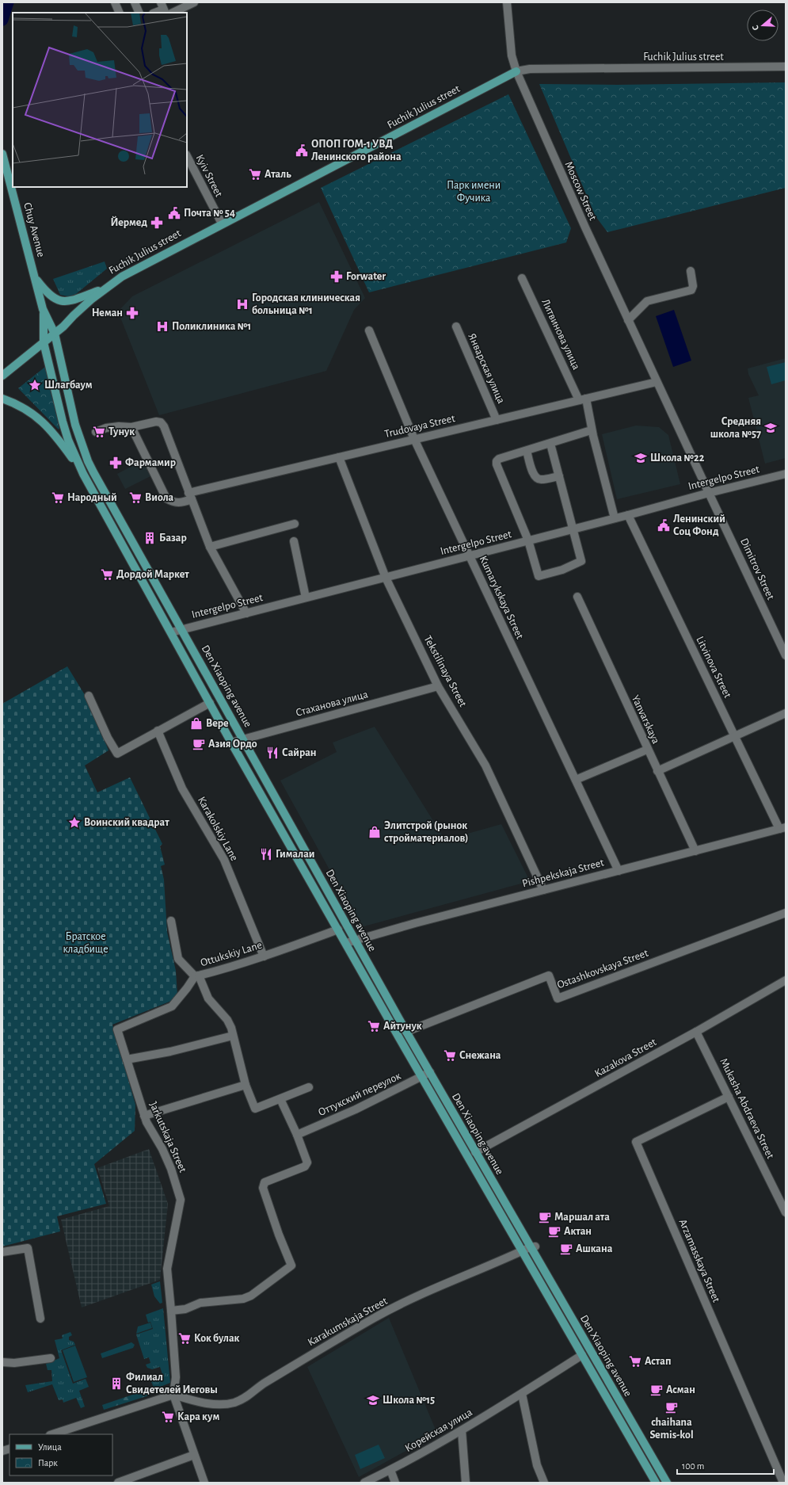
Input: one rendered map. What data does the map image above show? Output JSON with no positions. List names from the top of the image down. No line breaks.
{"streets":{"main road":["Fuchik Julius street","Chuy Avenue","Den Xiaoping avenue"],"street":["Kyiv Street","Moscow Street","Литвинова улица","Январская улица","Trudovaya Street","Intergelpo Street","Dimitrov Street","Kumarykskaya Street","Litvinova Street","Tekstilinaya Street","Стаханова улица","Yanvarskaya","Karakolskiy Lane","Pishpekskaja Street","Ottukskiy Lane","Ostashkovskaya Street","Kazakova Street","Оттукский переулок","Mukasha Abdraeva Street","Jarkutskaja Street","Arzamasskaya Street","Karakumskaja Street","Корейская улица"]},"crossings":[["Fuchik Julius street","Kyiv Street"],["Fuchik Julius street","Moscow Street"],["Fuchik Julius street","Chuy Avenue"],["Fuchik Julius street","Den Xiaoping avenue"],["Moscow Street","Trudovaya Street"],["Moscow Street","Dimitrov Street"],["Chuy Avenue","Den Xiaoping avenue"],["Литвинова улица","Trudovaya Street"],["Литвинова улица","Intergelpo Street"],["Январская улица","Trudovaya Street"],["Trudovaya Street","Dimitrov Street"],["Trudovaya Street","Kumarykskaya Street"],["Trudovaya Street","Tekstilinaya Street"],["Intergelpo Street","Dimitrov Street"],["Intergelpo Street","Kumarykskaya Street"],["Intergelpo Street","Litvinova Street"],["Intergelpo Street","Tekstilinaya Street"],["Intergelpo Street","Den Xiaoping avenue"],["Kumarykskaya Street","Pishpekskaja Street"],["Litvinova Street","Pishpekskaja Street"],["Tekstilinaya Street","Стаханова улица"],["Tekstilinaya Street","Pishpekskaja Street"],["Den Xiaoping avenue","Стаханова улица"],["Den Xiaoping avenue","Pishpekskaja Street"],["Den Xiaoping avenue","Ottukskiy Lane"],["Den Xiaoping avenue","Ostashkovskaya Street"],["Den Xiaoping avenue","Kazakova Street"],["Den Xiaoping avenue","Оттукский переулок"],["Den Xiaoping avenue","Karakumskaja Street"],["Den Xiaoping avenue","Корейская улица"],["Yanvarskaya","Pishpekskaja Street"],["Karakolskiy Lane","Ottukskiy Lane"],["Ottukskiy Lane","Jarkutskaja Street"],["Kazakova Street","Mukasha Abdraeva Street"],["Mukasha Abdraeva Street","Arzamasskaya Street"],["Jarkutskaja Street","Karakumskaja Street"]],"parks":["Парк имени Фучика","Братское кладбище"],"places":{"public building":["ОПОП ГОМ-1 УВД Ленинского района","Почта № 54","Ленинский Соц Фонд"],"supermarket":["Аталь","Тунук","Народный","Виола","Дордой Маркет","Айтунук","Снежана","Кок булак","Астап","Кара кум"],"pharmacy":["Йермед","Forwater","Неман","Фармамир"],"hospital":["Городская клиническая больница №1","Поликлиника №1"],"place":["Шлагбаум","Воинский квадрат"],"school or university":["Средняя школа №57","Школа №22","Школа №15"],"building":["Базар","Филиал Свидетелей Иеговы"],"shop":["Вере","Элитстрой (рынок стройматериалов)"],"cafe":["Азия Ордо","Маршал ата","Актан","Ашкана","Асман","chaihana Semis-kol"],"restaurant":["Сайран","Гималаи"]},"legend":["Улица","Парк"],"scale_bar":"100 m","north":"left"}
